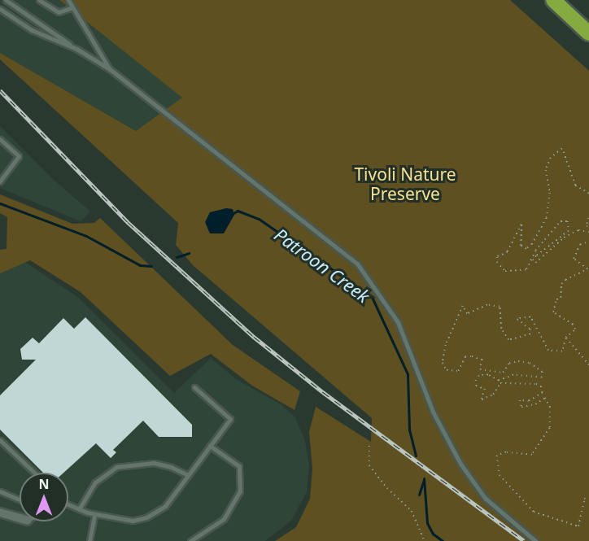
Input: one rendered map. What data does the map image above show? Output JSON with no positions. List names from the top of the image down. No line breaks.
{"water":["Patroon Creek"],"parks":["Tivoli Nature Preserve"],"north":"top"}
